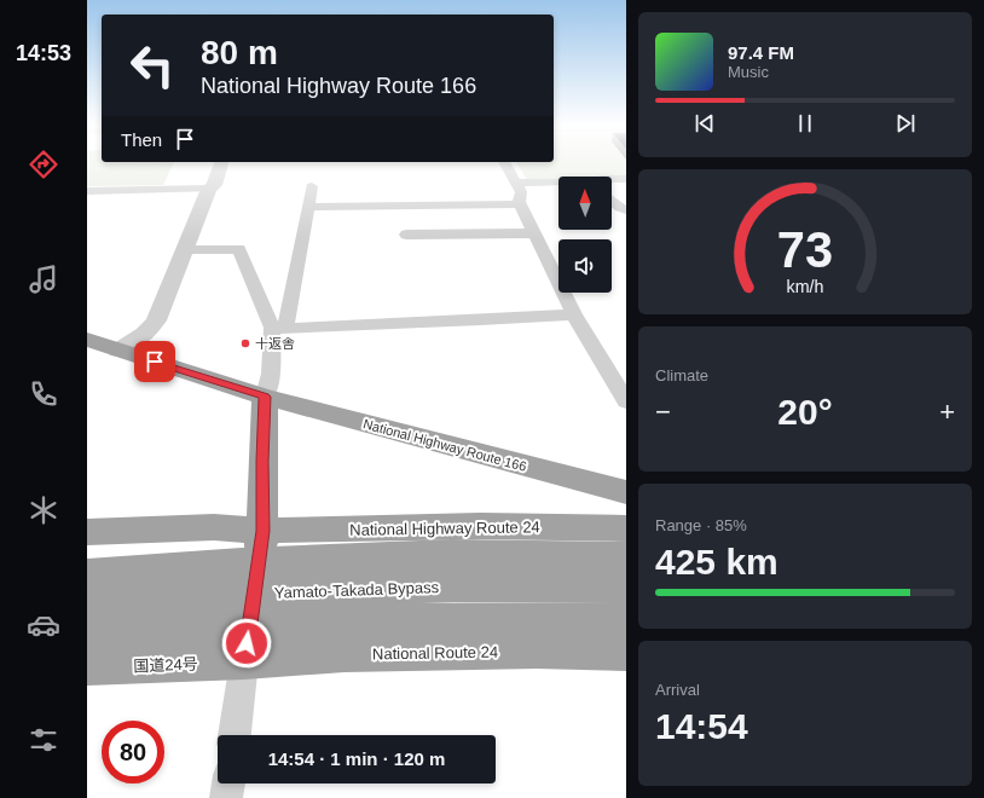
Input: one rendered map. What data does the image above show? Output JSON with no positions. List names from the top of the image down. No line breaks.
{"streets":{"highway":["National Highway Route 166","National Highway Route 24","Yamato-Takada Bypass","National Route 24","国道24号"]},"crossings":[["National Route 24","国道24号"]],"places":["十返舎"],"north":"top","page":{"tabs":"14:53","turn":["80 m","National Highway Route 166"],"song":["97.4 FM","Music"],"then":"Then","tile":["Climate",["Range · 85%","425 km"],["Arrival","14:54"]],"heat":["−","20°","+"],"limit":"80","trip":"14:54 · 1 min · 120 m","gauge":["73","km/h"]}}
